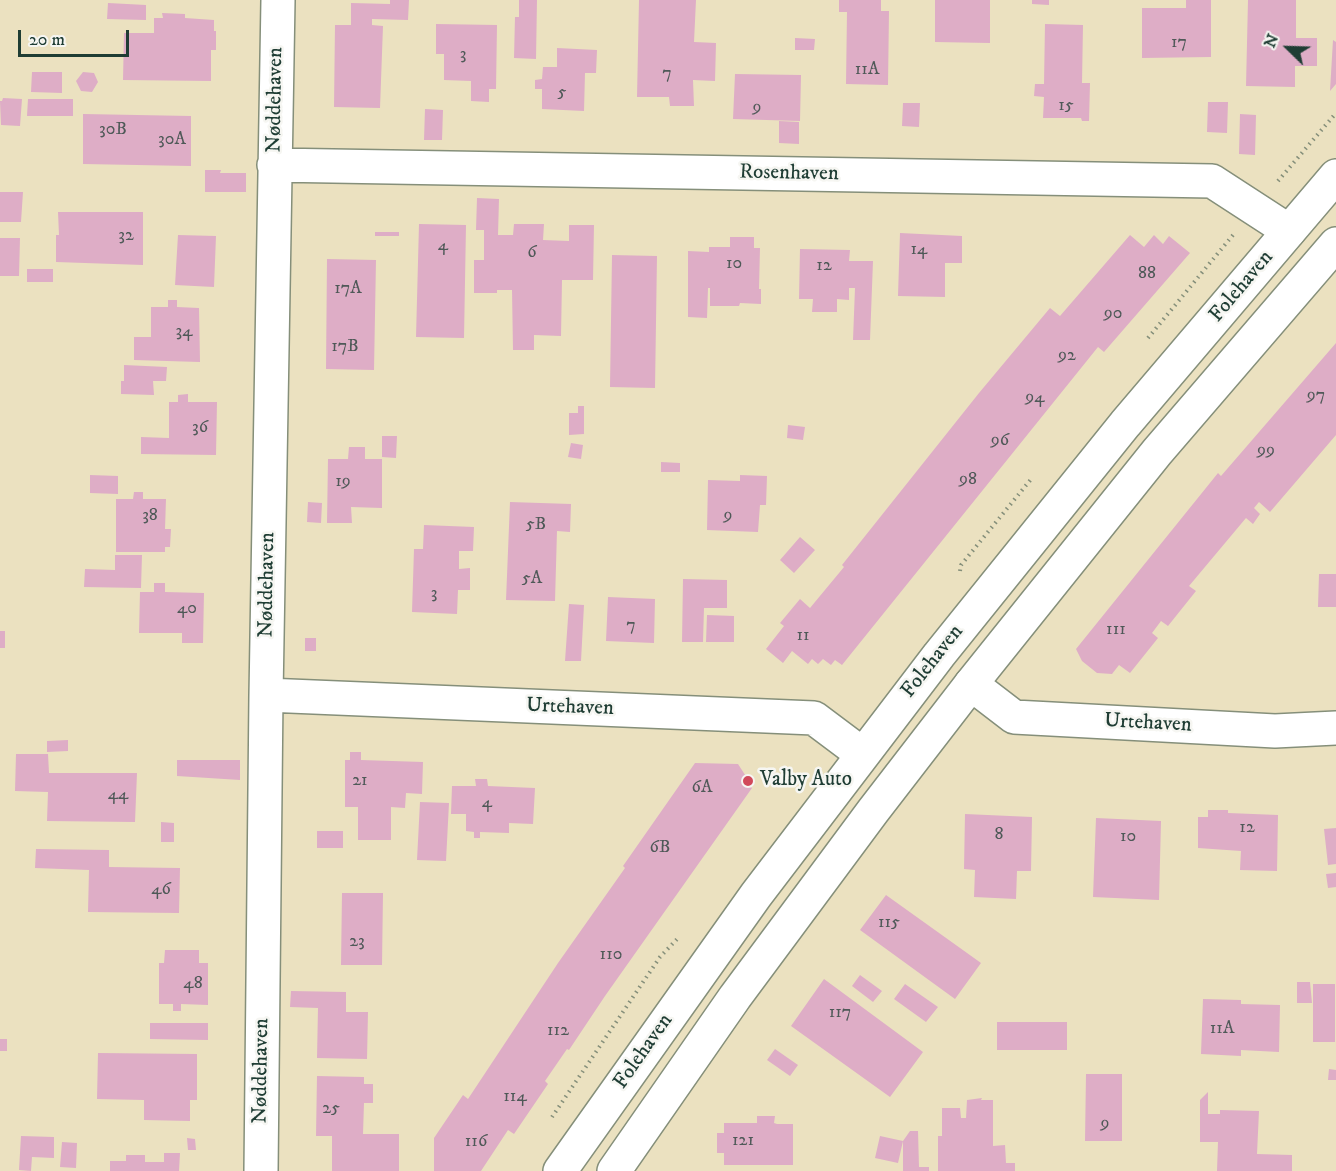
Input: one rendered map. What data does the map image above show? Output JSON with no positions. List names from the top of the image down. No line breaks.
{"streets":{"street":["Nøddehaven","Rosenhaven","Folehaven","Urtehaven"]},"crossings":[["Nøddehaven","Rosenhaven"],["Nøddehaven","Urtehaven"],["Rosenhaven","Folehaven"],["Folehaven","Urtehaven"]],"places":["Valby Auto"],"house_numbers":["17","3","11A","7","5","15","9","30B","30A","32","4","14","6","10","12","88","17A","90","34","17B","92","97","94","36","96","99","98","19","38","9","5B","5A","3","40","7","111","11","21","6A","44","4","12","8","10","6B","46","115","23","110","48","117","11A","112","114","25","9","121","116"],"scale_bar":"20 m","north":"top left"}
